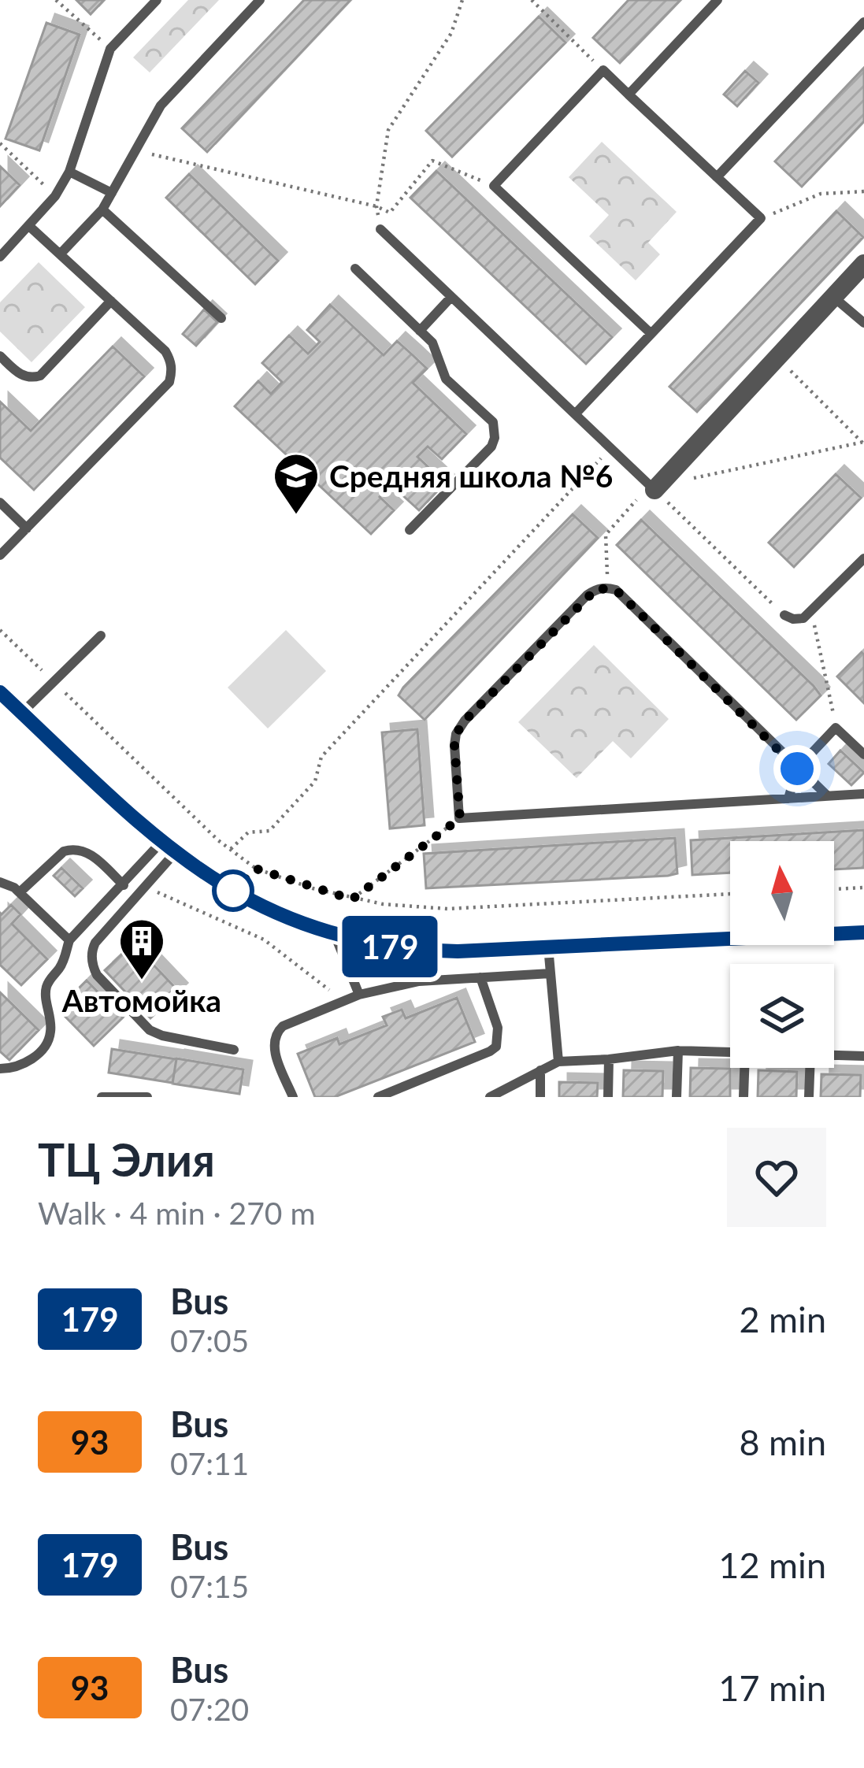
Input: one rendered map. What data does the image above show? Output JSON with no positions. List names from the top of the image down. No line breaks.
{"places":{"school or university":["Средняя школа №6"],"building":["Автомойка"]},"lines":["bus line 179"],"north":"top","page":{"on_map":"179","heading":["ТЦ Элия","Walk · 4 min · 270 m"],"list":[{"mark":"179","name":"Bus","note":"07:05","value":"2 min"},{"mark":"93","name":"Bus","note":"07:11","value":"8 min"},{"mark":"179","name":"Bus","note":"07:15","value":"12 min"},{"mark":"93","name":"Bus","note":"07:20","value":"17 min"}]}}
